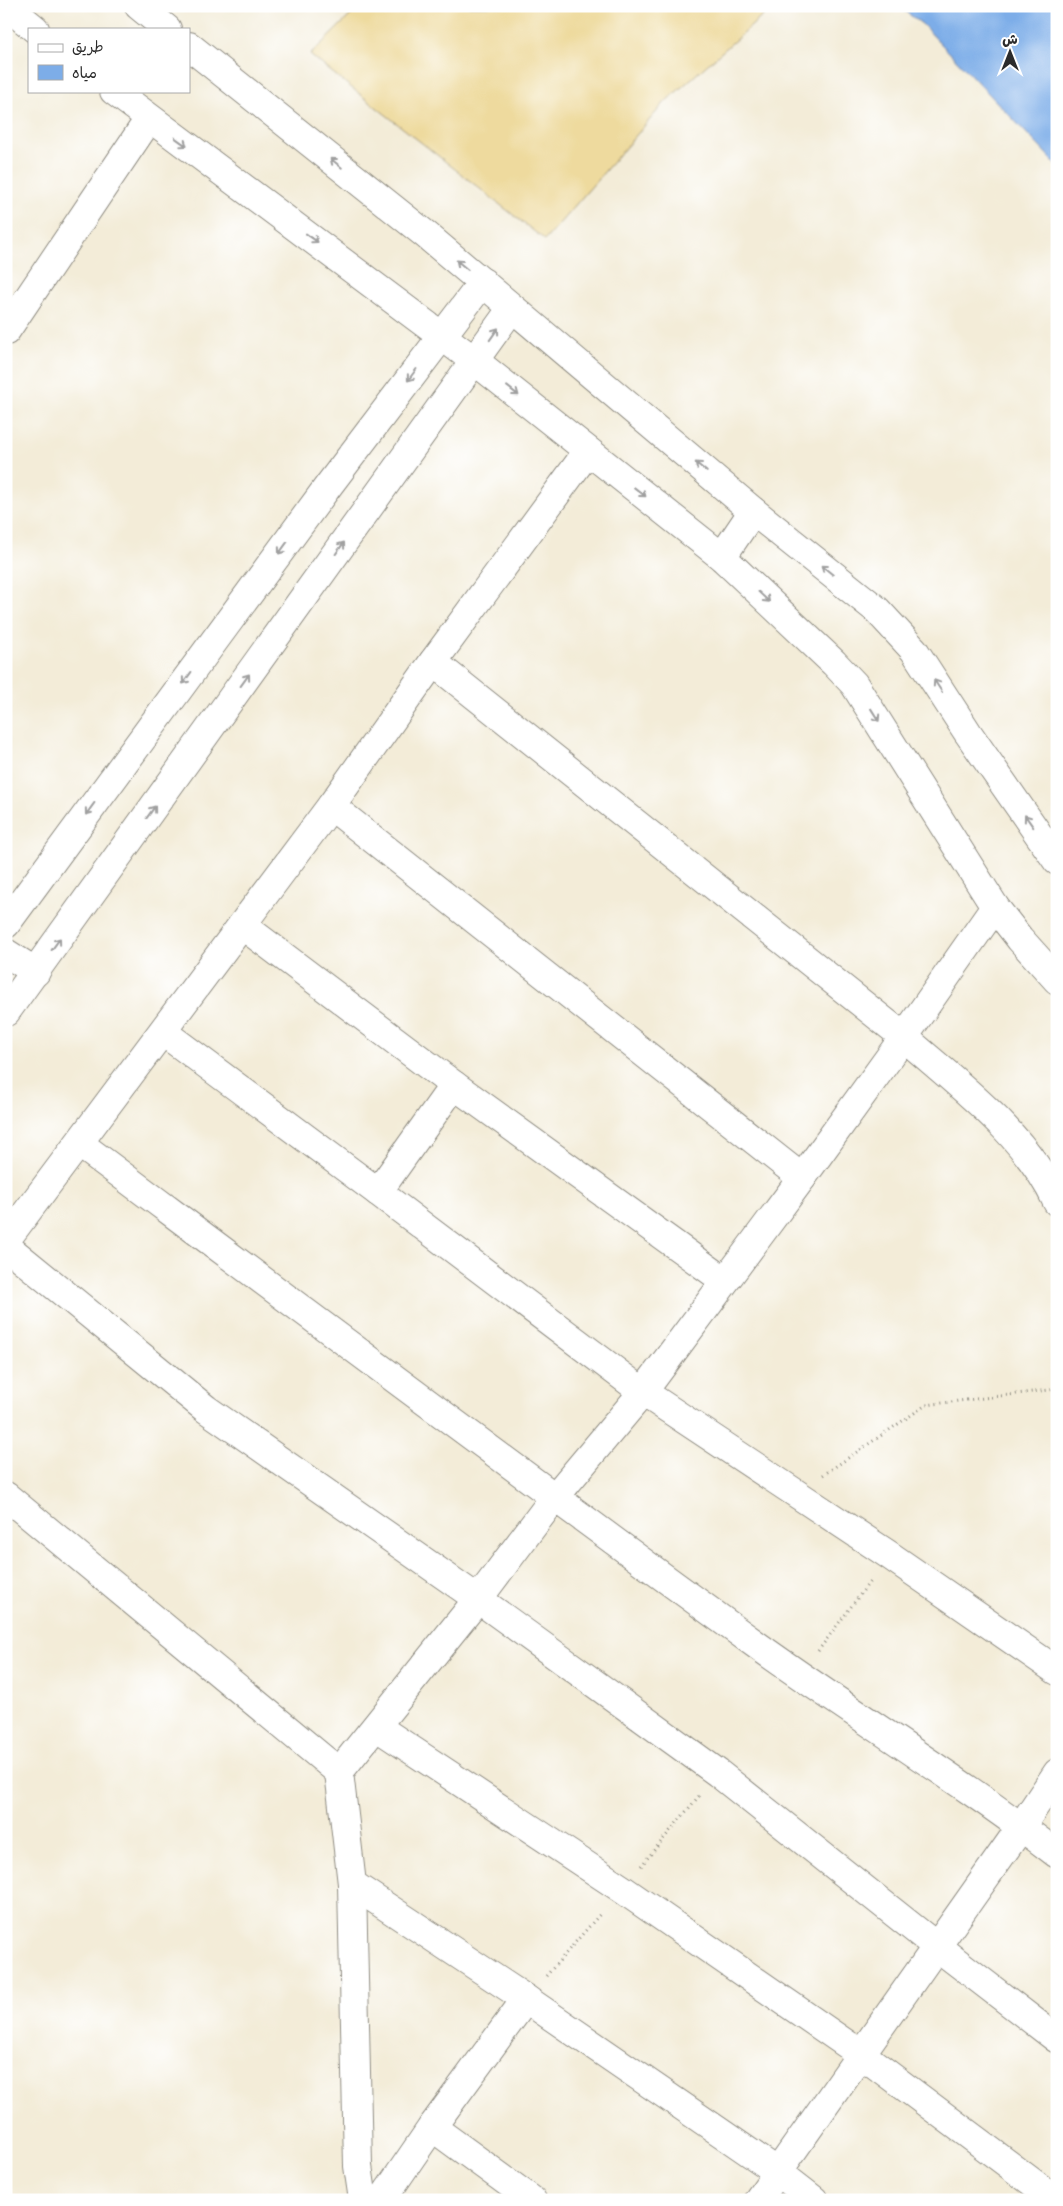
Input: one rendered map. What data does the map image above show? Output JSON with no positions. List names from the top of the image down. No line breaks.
{"legend":["طريق","مياه"],"north":"top"}
